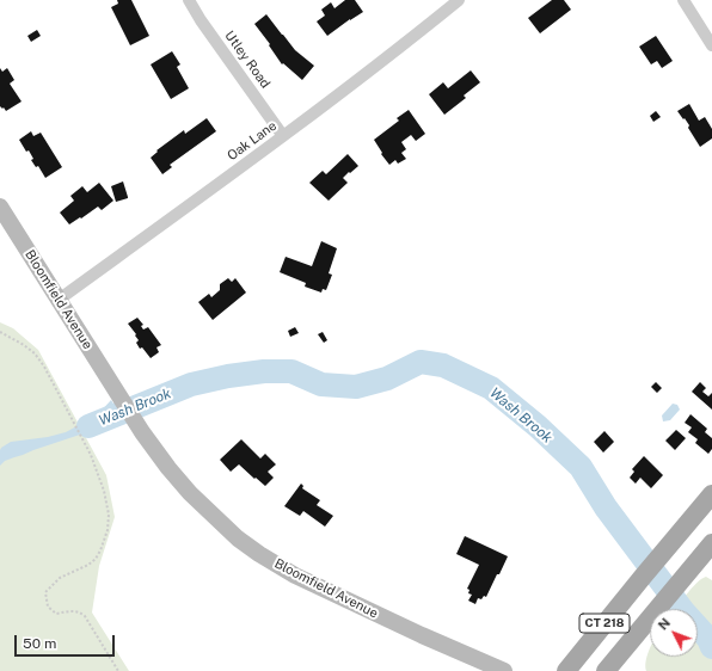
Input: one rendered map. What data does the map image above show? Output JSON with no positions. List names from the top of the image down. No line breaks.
{"streets":{"main road":["Bloomfield Avenue","CT 218"],"street":["Utley Road","Oak Lane"]},"crossings":[["Utley Road","Oak Lane"],["Oak Lane","Bloomfield Avenue"]],"water":["Wash Brook"],"scale_bar":"50 m","north":"top left"}
